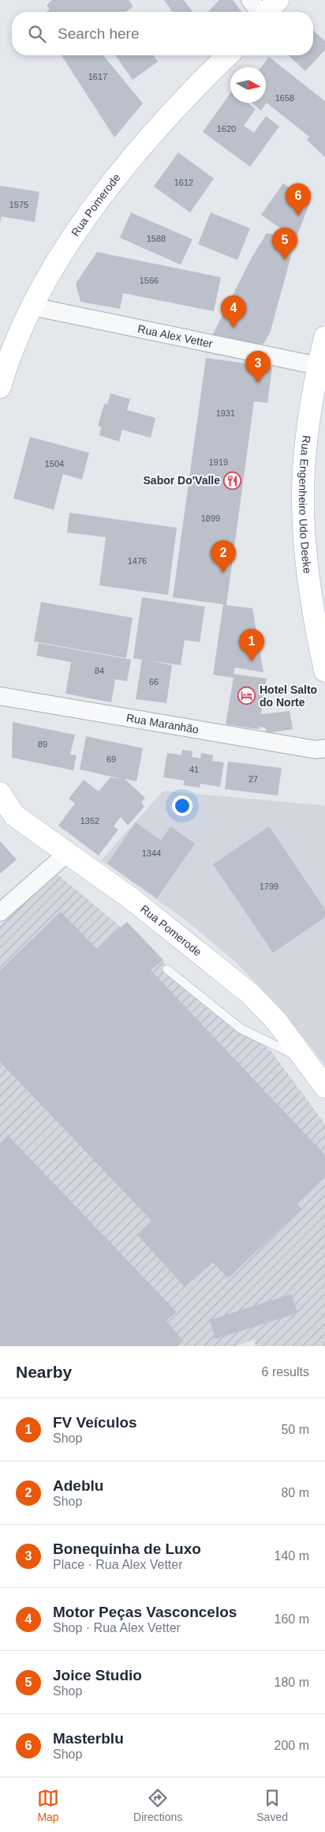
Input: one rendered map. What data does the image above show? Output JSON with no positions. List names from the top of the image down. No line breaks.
{"streets":{"street":["Rua Pomerode","Rua Alex Vetter","Rua Engenheiro Udo Deeke","Rua Maranhão"]},"crossings":[["Rua Pomerode","Rua Alex Vetter"],["Rua Alex Vetter","Rua Engenheiro Udo Deeke"]],"places":{"restaurant":["Sabor Do'Valle"],"hotel":["Hotel Salto do Norte"]},"house_numbers":["1617","1658","1620","1612","1575","1588","1566","1931","1919","1504","1899","1476","84","66","89","69","41","27","1352","1344","1799"],"north":"right","page":{"search":"Search here","pins":["6","5","4","3","2","1"],"heading":["Nearby","6 results"],"list":[{"mark":"1","name":"FV Veículos","note":"Shop","value":"50 m"},{"mark":"2","name":"Adeblu","note":"Shop","value":"80 m"},{"mark":"3","name":"Bonequinha de Luxo","note":"Place · Rua Alex Vetter","value":"140 m"},{"mark":"4","name":"Motor Peças Vasconcelos","note":"Shop · Rua Alex Vetter","value":"160 m"},{"mark":"5","name":"Joice Studio","note":"Shop","value":"180 m"},{"mark":"6","name":"Masterblu","note":"Shop","value":"200 m"}],"nav":["Map","Directions","Saved"]}}
